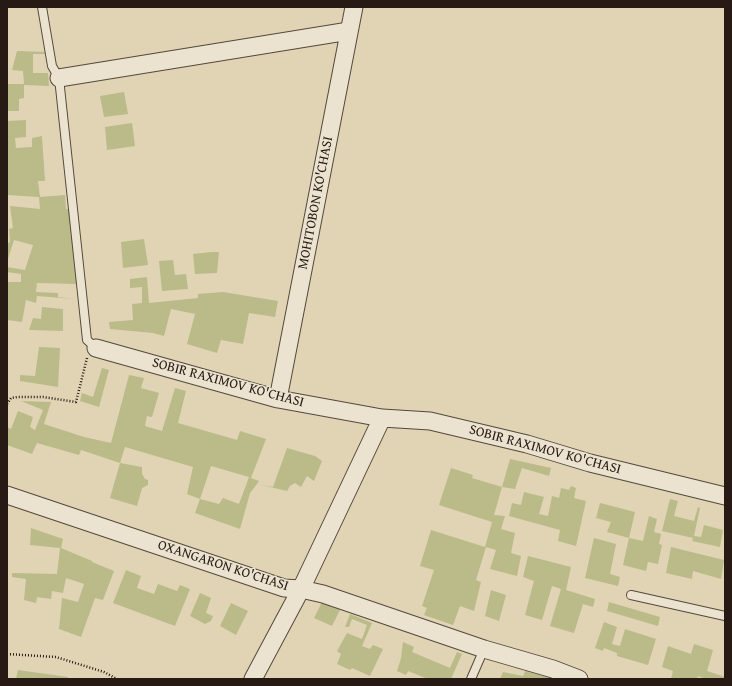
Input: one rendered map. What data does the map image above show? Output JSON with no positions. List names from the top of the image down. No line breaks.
{"streets":{"street":["MOHITOBON KO'CHASI","SOBIR RAXIMOV KO'CHASI","OXANGARON KO'CHASI"]},"crossings":[["MOHITOBON KO'CHASI","SOBIR RAXIMOV KO'CHASI"]]}
